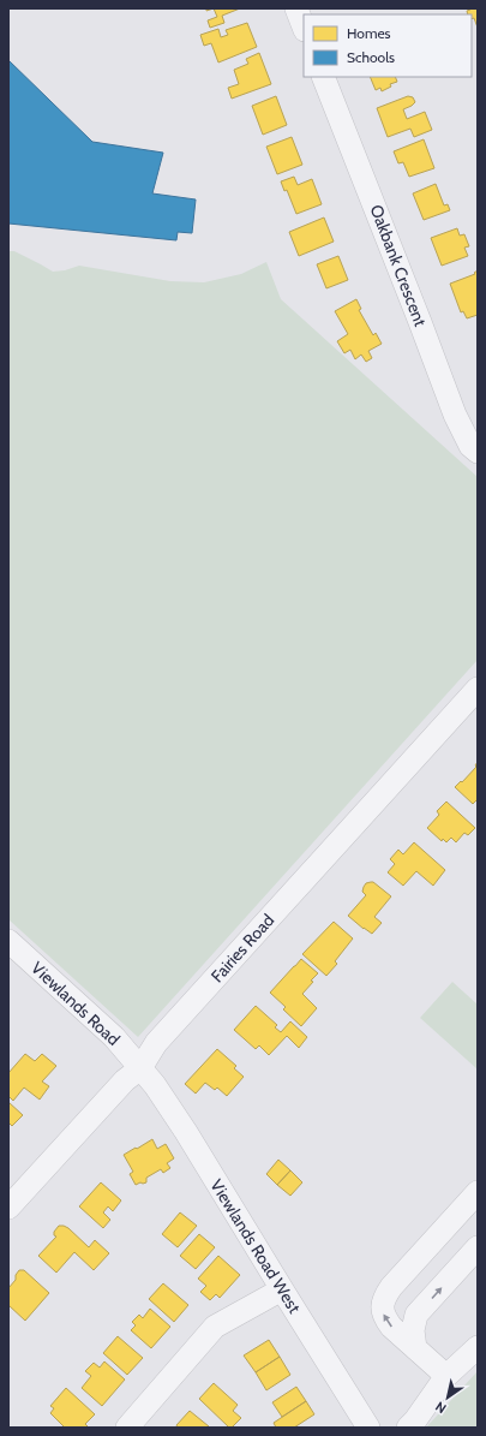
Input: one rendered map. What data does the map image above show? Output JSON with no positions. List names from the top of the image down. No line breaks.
{"streets":{"street":["Oakbank Crescent","Fairies Road","Viewlands Road","Viewlands Road West"]},"crossings":[["Fairies Road","Viewlands Road"],["Fairies Road","Viewlands Road West"],["Viewlands Road","Viewlands Road West"]],"legend":["Homes","Schools"],"north":"bottom left"}
